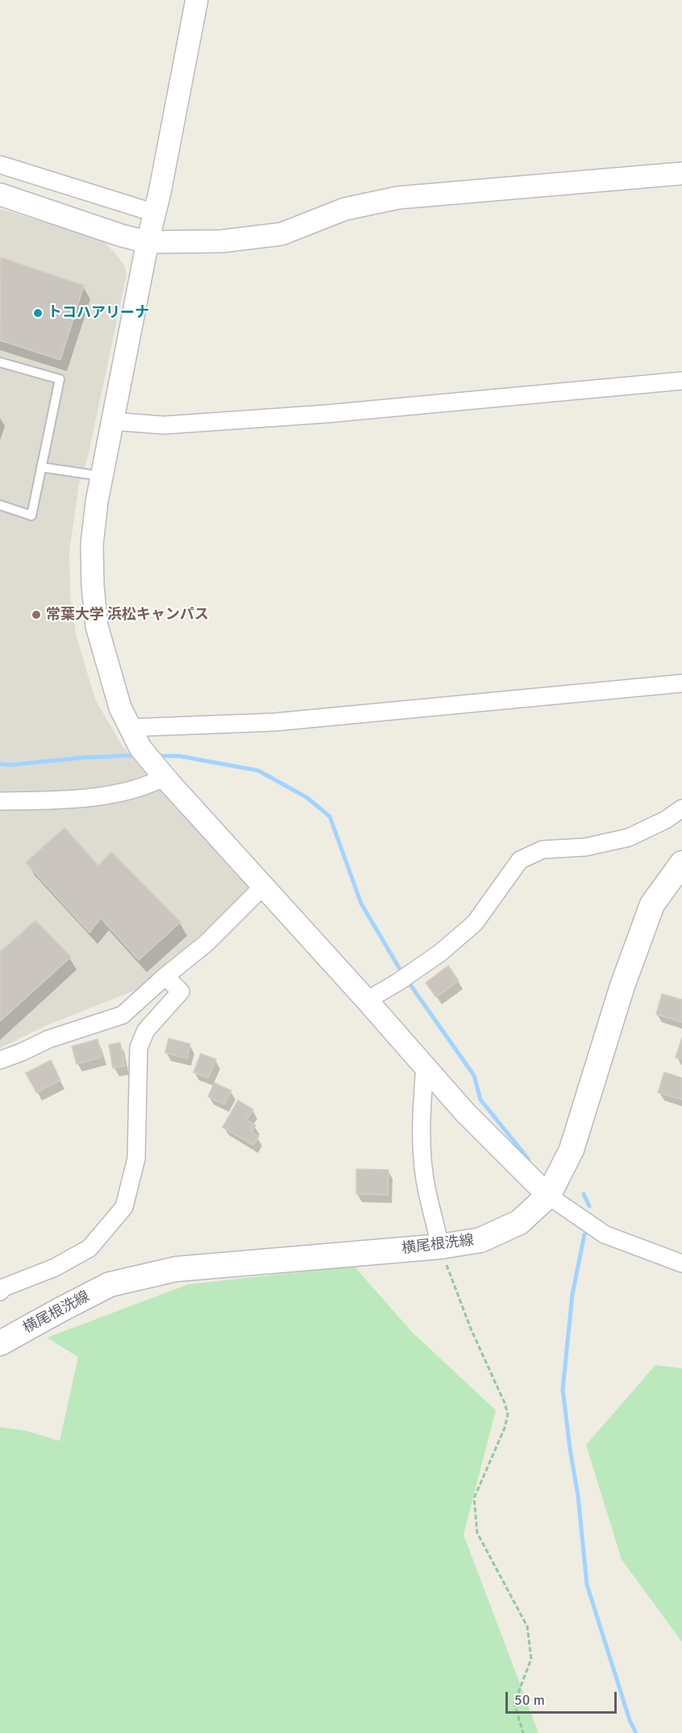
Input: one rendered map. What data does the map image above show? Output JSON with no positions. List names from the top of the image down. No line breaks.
{"streets":{"main road":["横尾根洗線"]},"places":["トコハアリーナ","常葉大学 浜松キャンパス"],"scale_bar":"50 m"}
